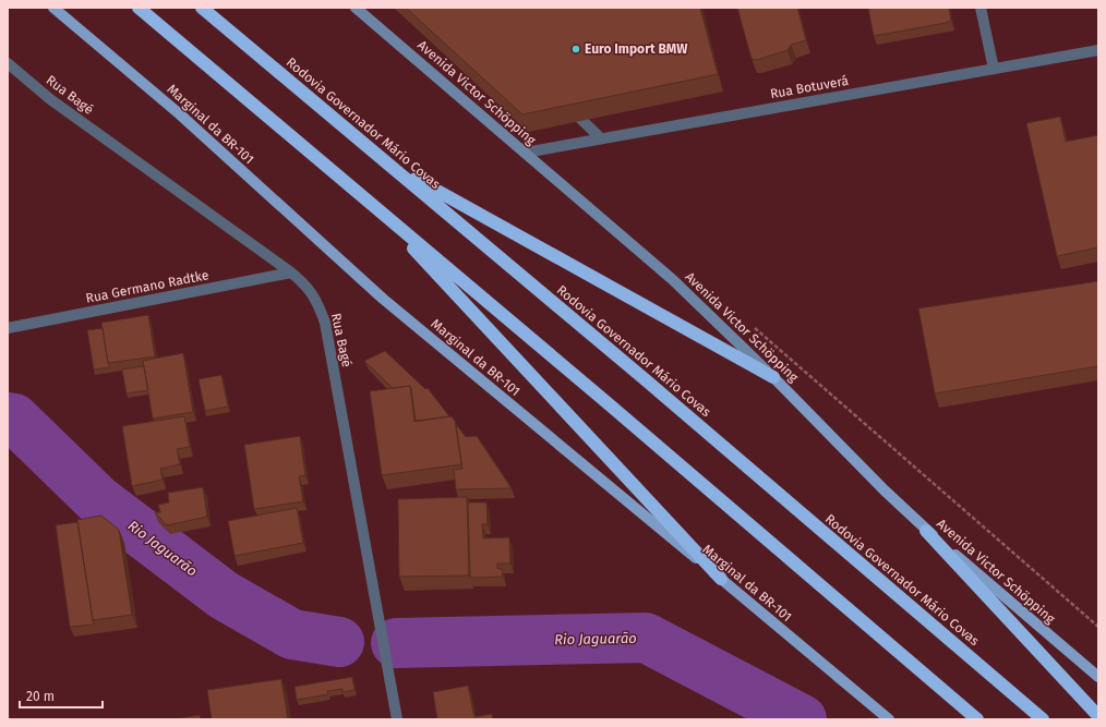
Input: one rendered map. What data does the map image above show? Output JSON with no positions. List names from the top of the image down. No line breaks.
{"streets":{"highway":["Rodovia Governador Mário Covas"],"main road":["Avenida Victor Schöpping","Marginal da BR-101"],"street":["Rua Botuverá","Rua Bagé","Rua Germano Radtke"]},"crossings":[["Rua Botuverá","Avenida Victor Schöpping"],["Rua Bagé","Rua Germano Radtke"]],"water":["Rio Jaguarão"],"places":["Euro Import BMW"],"scale_bar":"20 m"}
